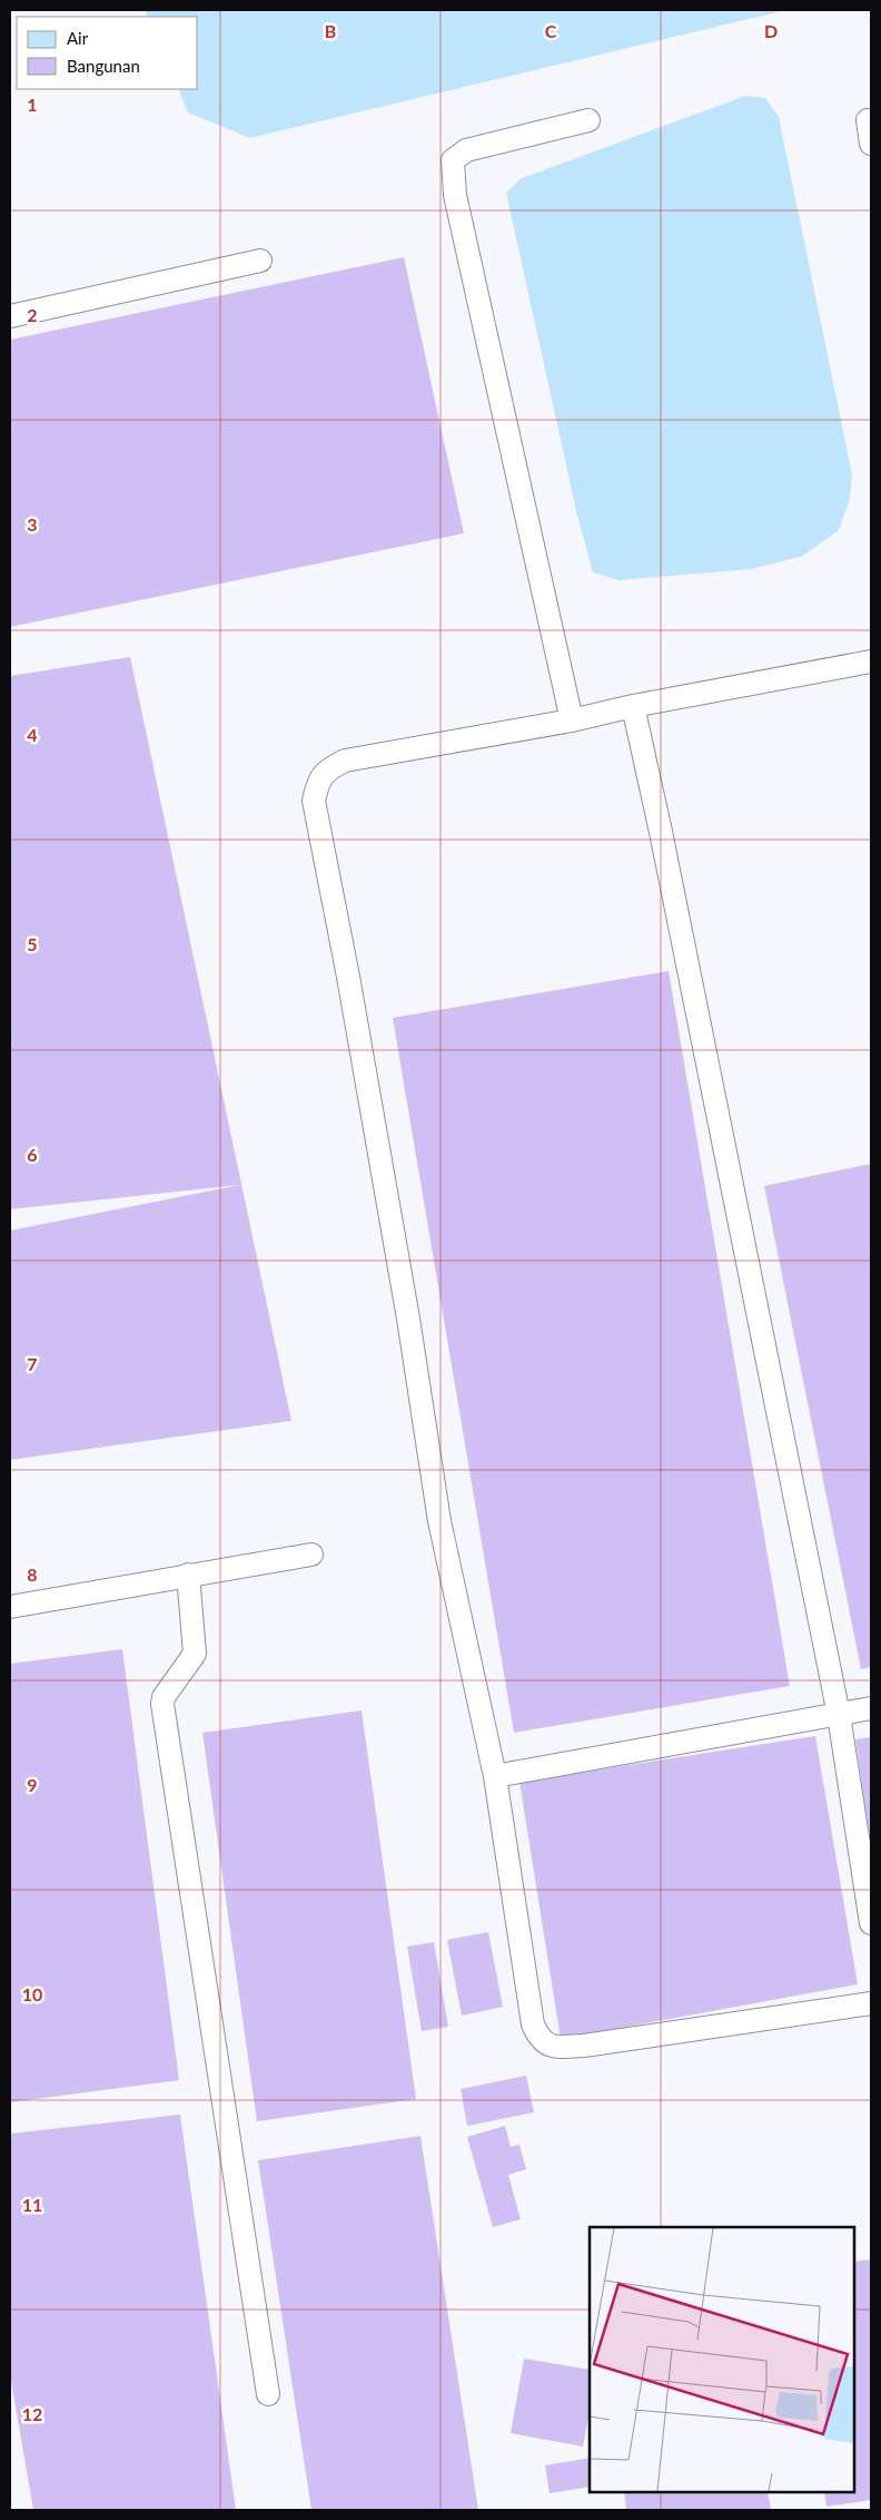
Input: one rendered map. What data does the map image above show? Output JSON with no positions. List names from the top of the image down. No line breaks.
{"legend":["Air","Bangunan"],"grid":{"columns":["B","C","D"],"rows":["1","2","3","4","5","6","7","8","9","10","11","12"]}}
